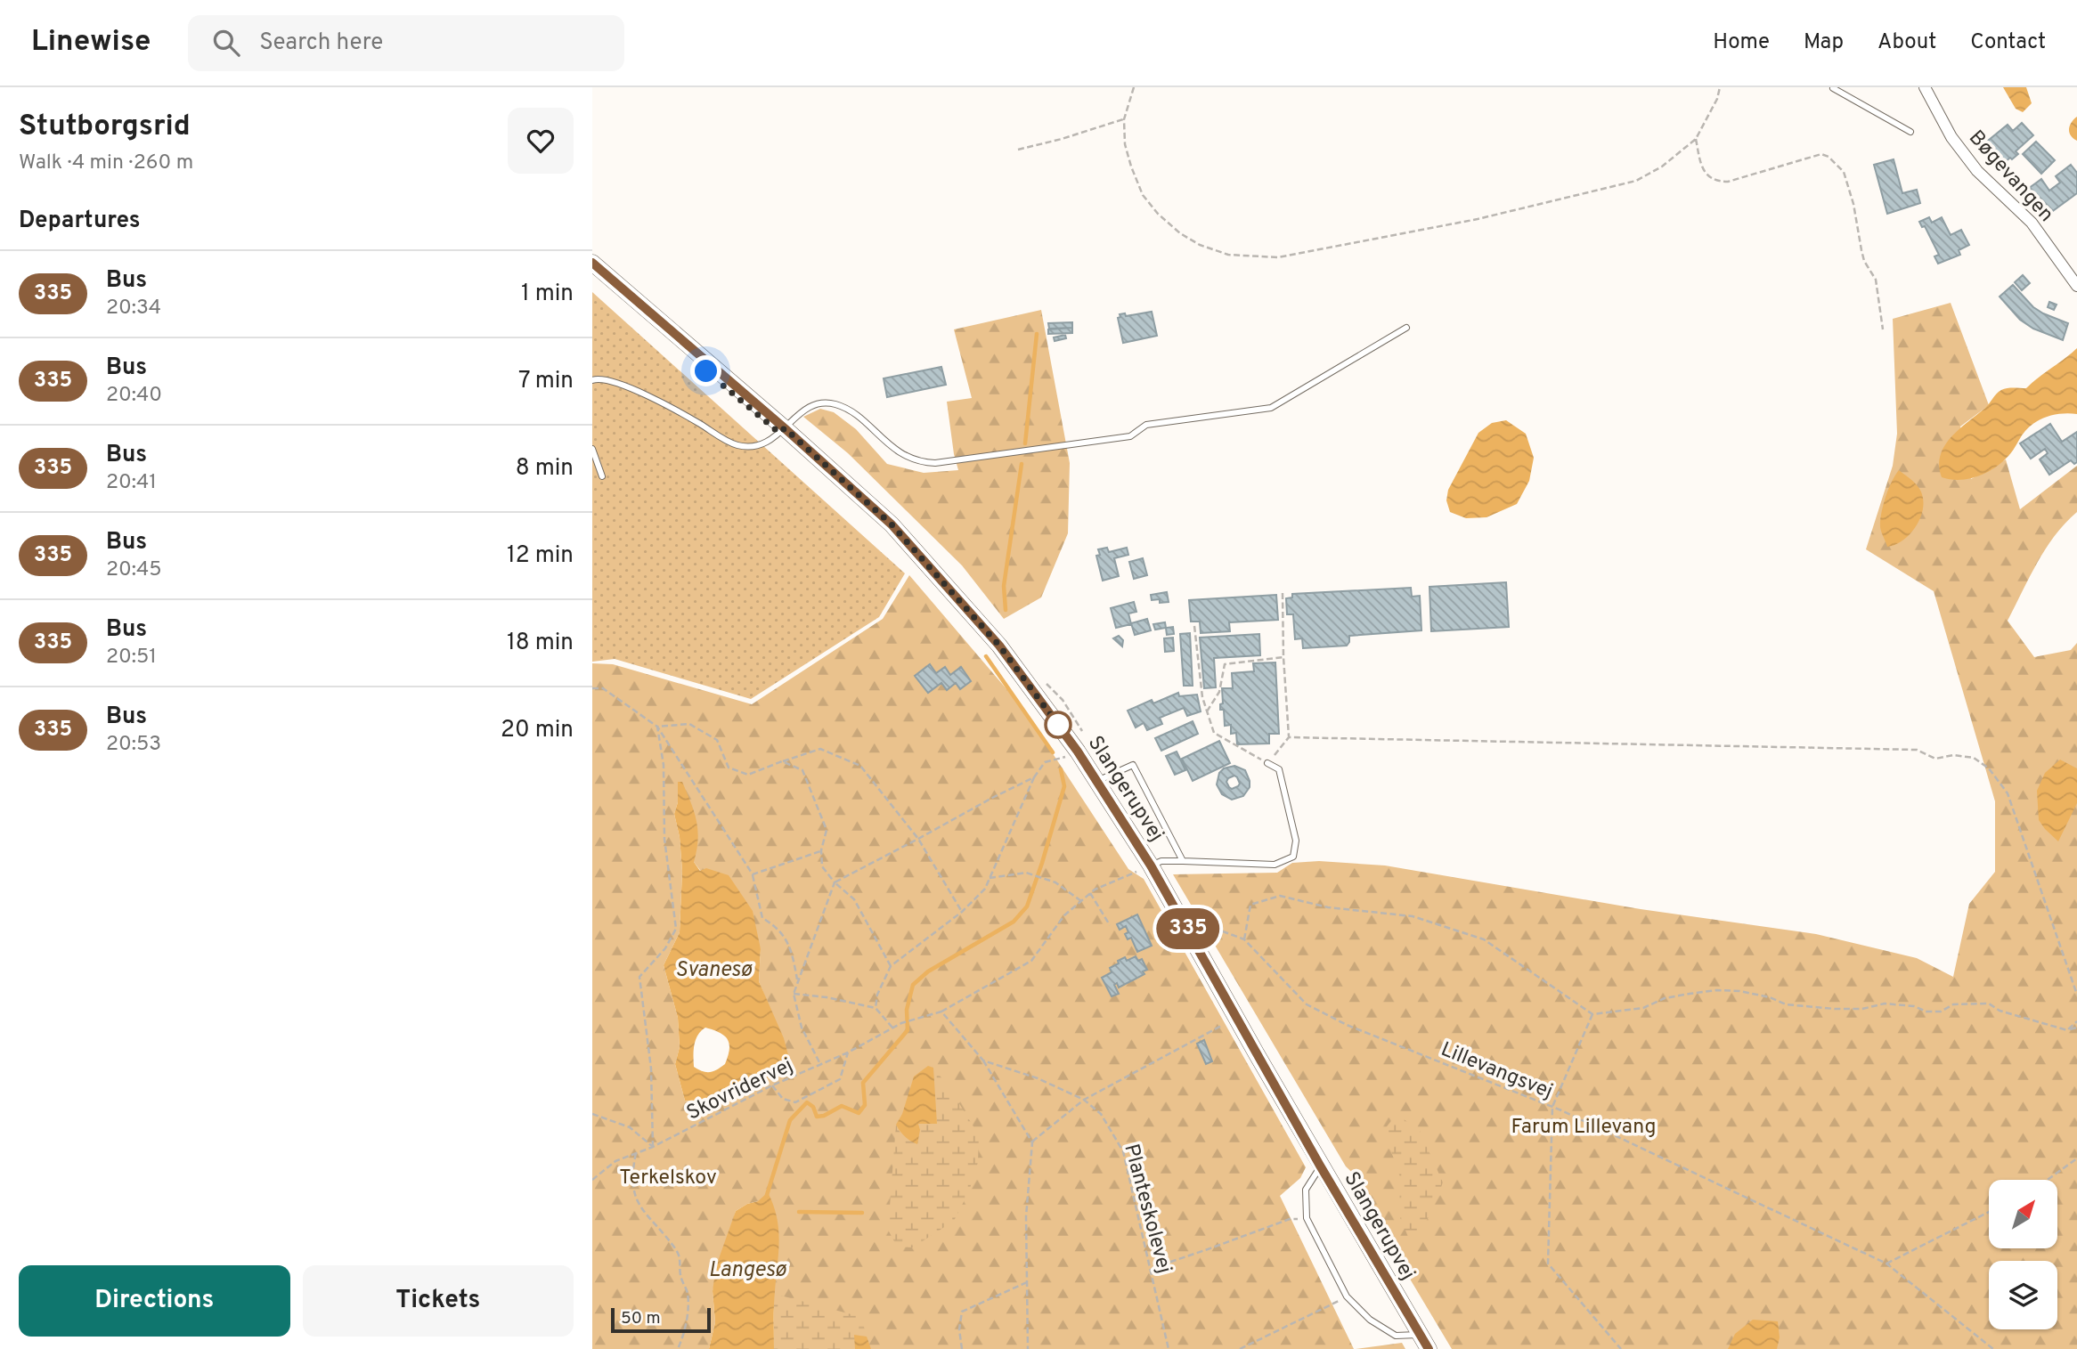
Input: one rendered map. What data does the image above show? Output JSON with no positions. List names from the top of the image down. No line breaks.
{"streets":{"main road":["Slangerupvej"],"street":["Bøgevangen"],"path":["Lillevangsvej","Skovridervej","Planteskolevej"]},"crossings":[["Slangerupvej","Lillevangsvej"]],"water":["Svanesø","Langesø"],"parks":["Farum Lillevang","Terkelskov"],"lines":["bus line 335"],"scale_bar":"50 m","north":"top right","page":{"header":"Linewise","search":"Search here","nav":["Home","Map","About","Contact"],"heading":[["Stutborgsrid","Walk · 4 min · 260 m"],"Departures"],"on_map":"335","list":[{"mark":"335","name":"Bus","note":"20:34","value":"1 min"},{"mark":"335","name":"Bus","note":"20:40","value":"7 min"},{"mark":"335","name":"Bus","note":"20:41","value":"8 min"},{"mark":"335","name":"Bus","note":"20:45","value":"12 min"},{"mark":"335","name":"Bus","note":"20:51","value":"18 min"},{"mark":"335","name":"Bus","note":"20:53","value":"20 min"}],"buttons":["Directions","Tickets"],"scale":"50 m"}}
